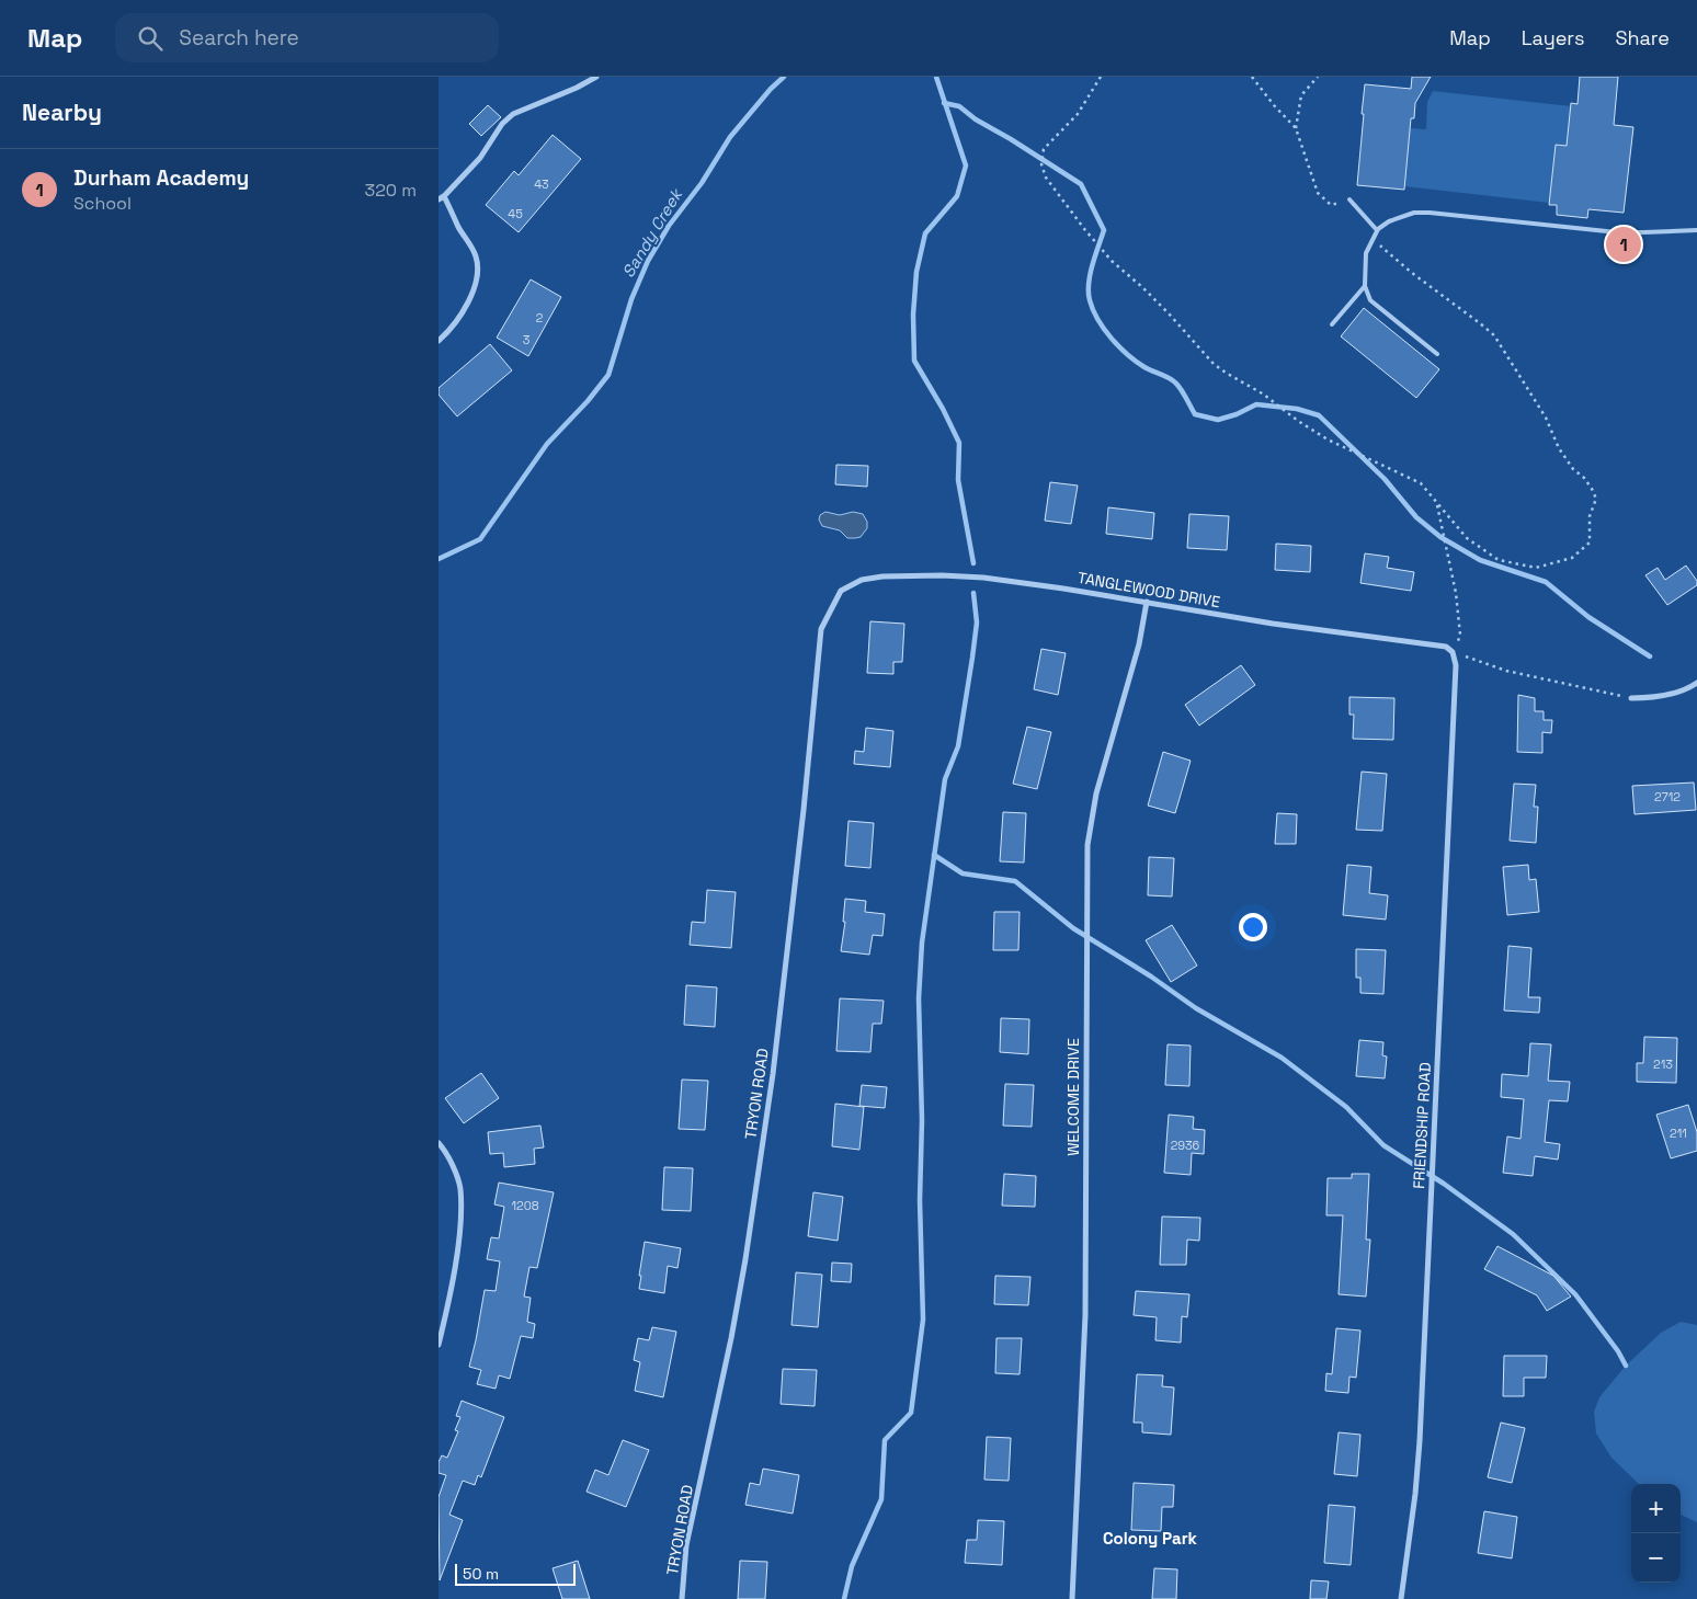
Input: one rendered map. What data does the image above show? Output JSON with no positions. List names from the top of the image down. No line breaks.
{"streets":{"street":["TANGLEWOOD DRIVE","TRYON ROAD","WELCOME DRIVE","FRIENDSHIP ROAD"]},"crossings":[["TANGLEWOOD DRIVE","TRYON ROAD"],["TANGLEWOOD DRIVE","WELCOME DRIVE"],["TANGLEWOOD DRIVE","FRIENDSHIP ROAD"]],"districts":["Colony Park"],"water":["Sandy Creek"],"house_numbers":["43","45","2","3","2712","213","211","2936","1208"],"scale_bar":"50 m","page":{"header":"Map","search":"Search here","nav":["Map","Layers","Share"],"heading":"Nearby","list":[{"mark":"1","name":"Durham Academy","note":"School","value":"320 m"}],"pins":"1","map_buttons":["+","−"],"scale":"50 m"}}
